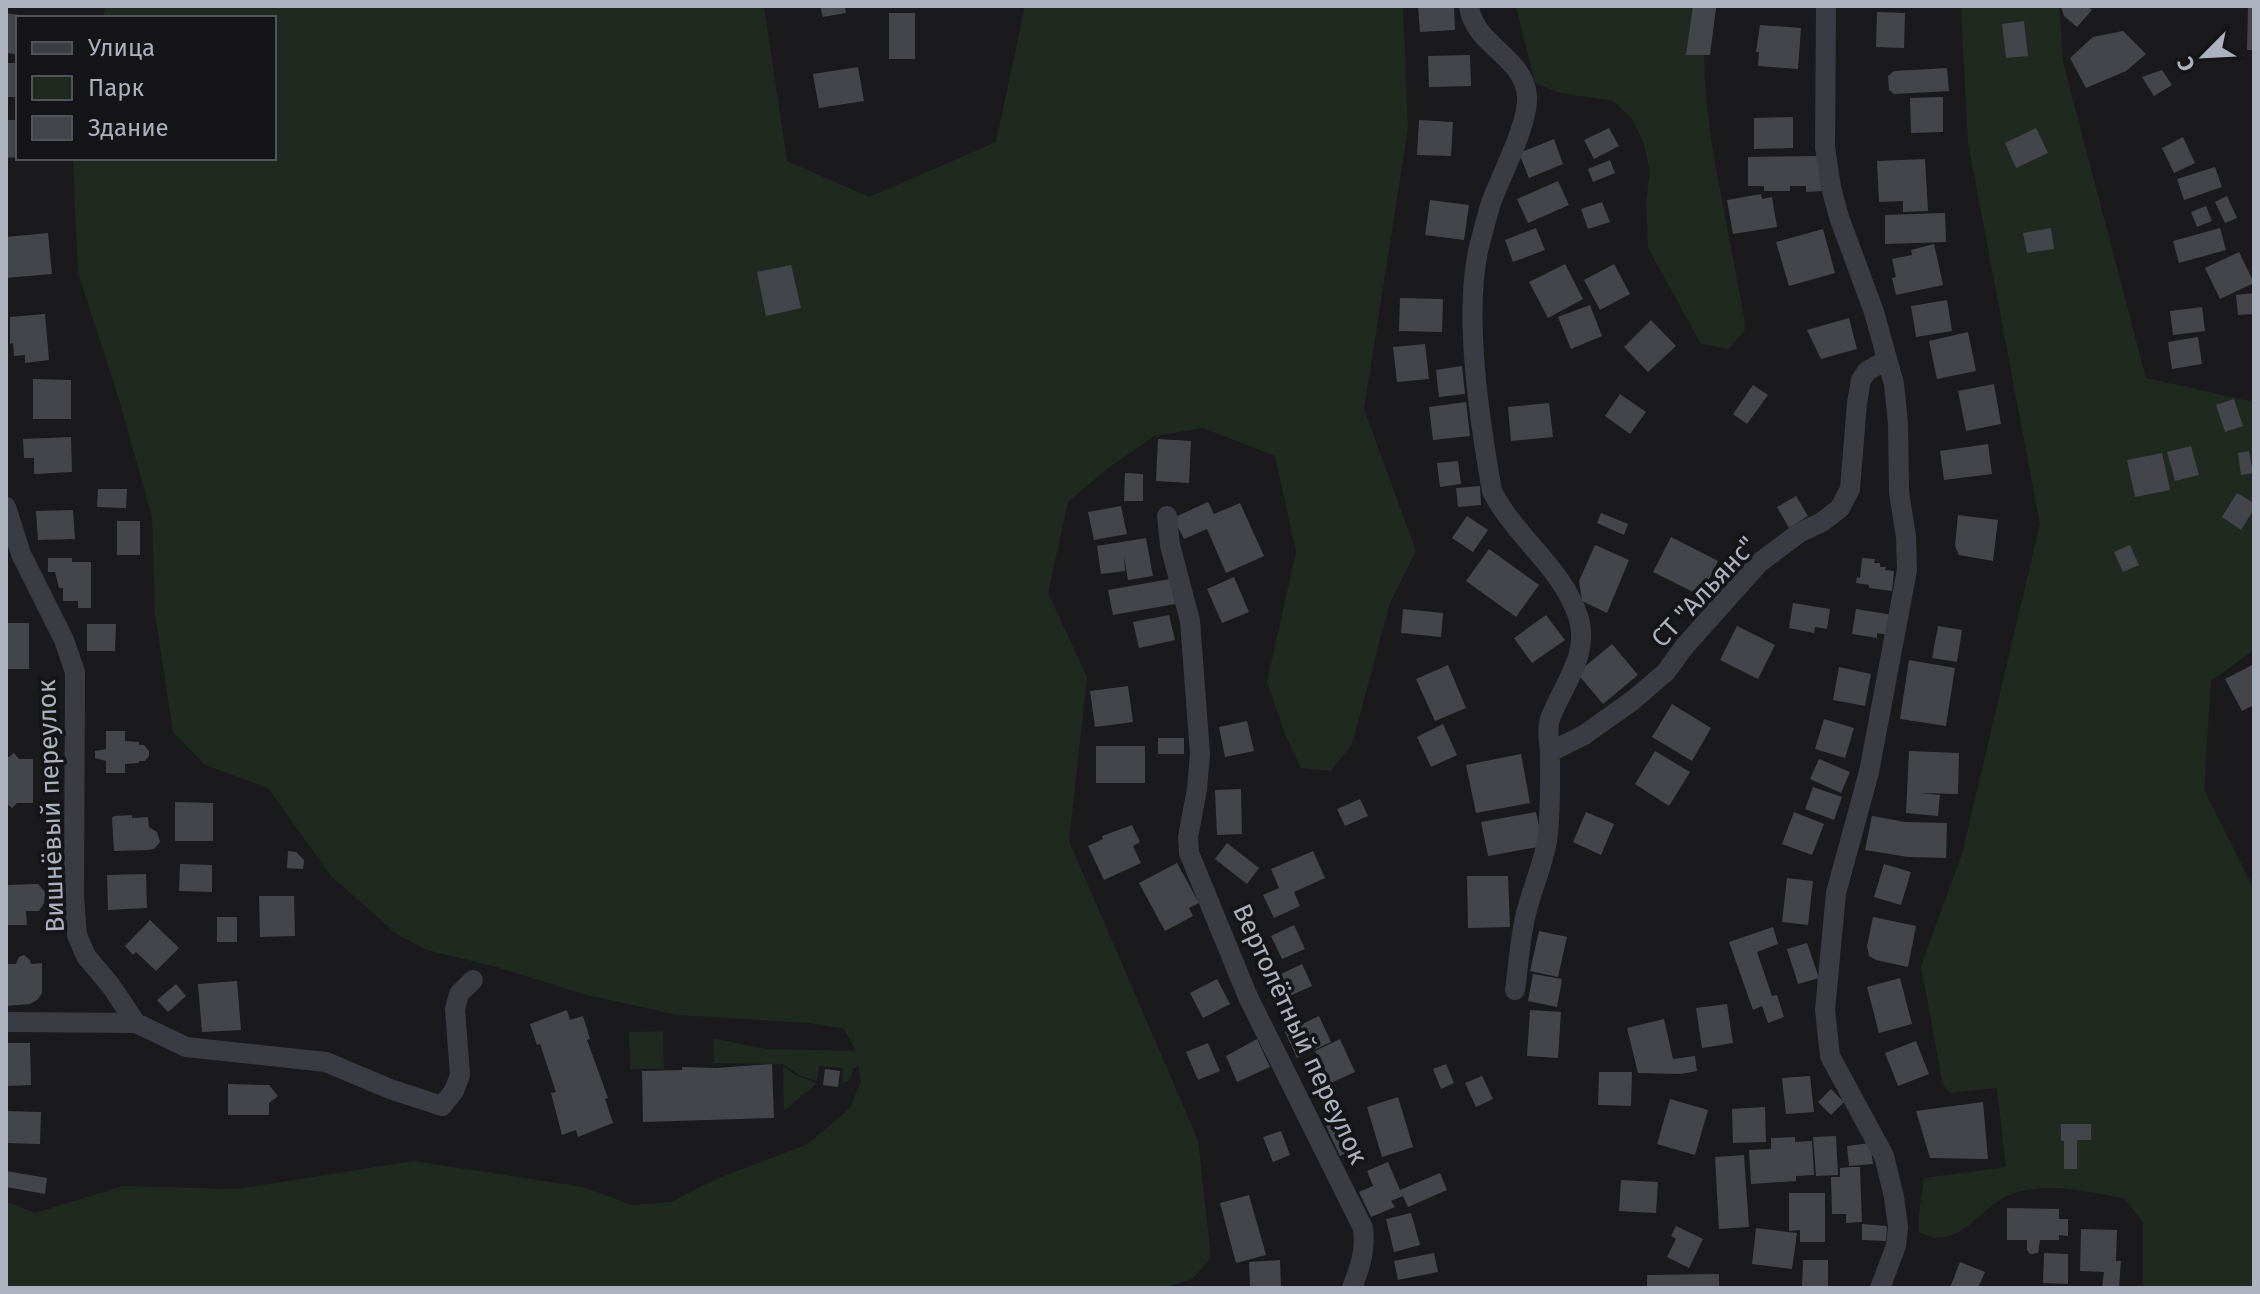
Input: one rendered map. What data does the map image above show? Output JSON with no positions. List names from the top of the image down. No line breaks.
{"streets":{"street":["СТ \"Альянс\"","Вишнёвый переулок","Вертолётный переулок"]},"legend":["Улица","Парк","Здание"],"north":"bottom left"}
